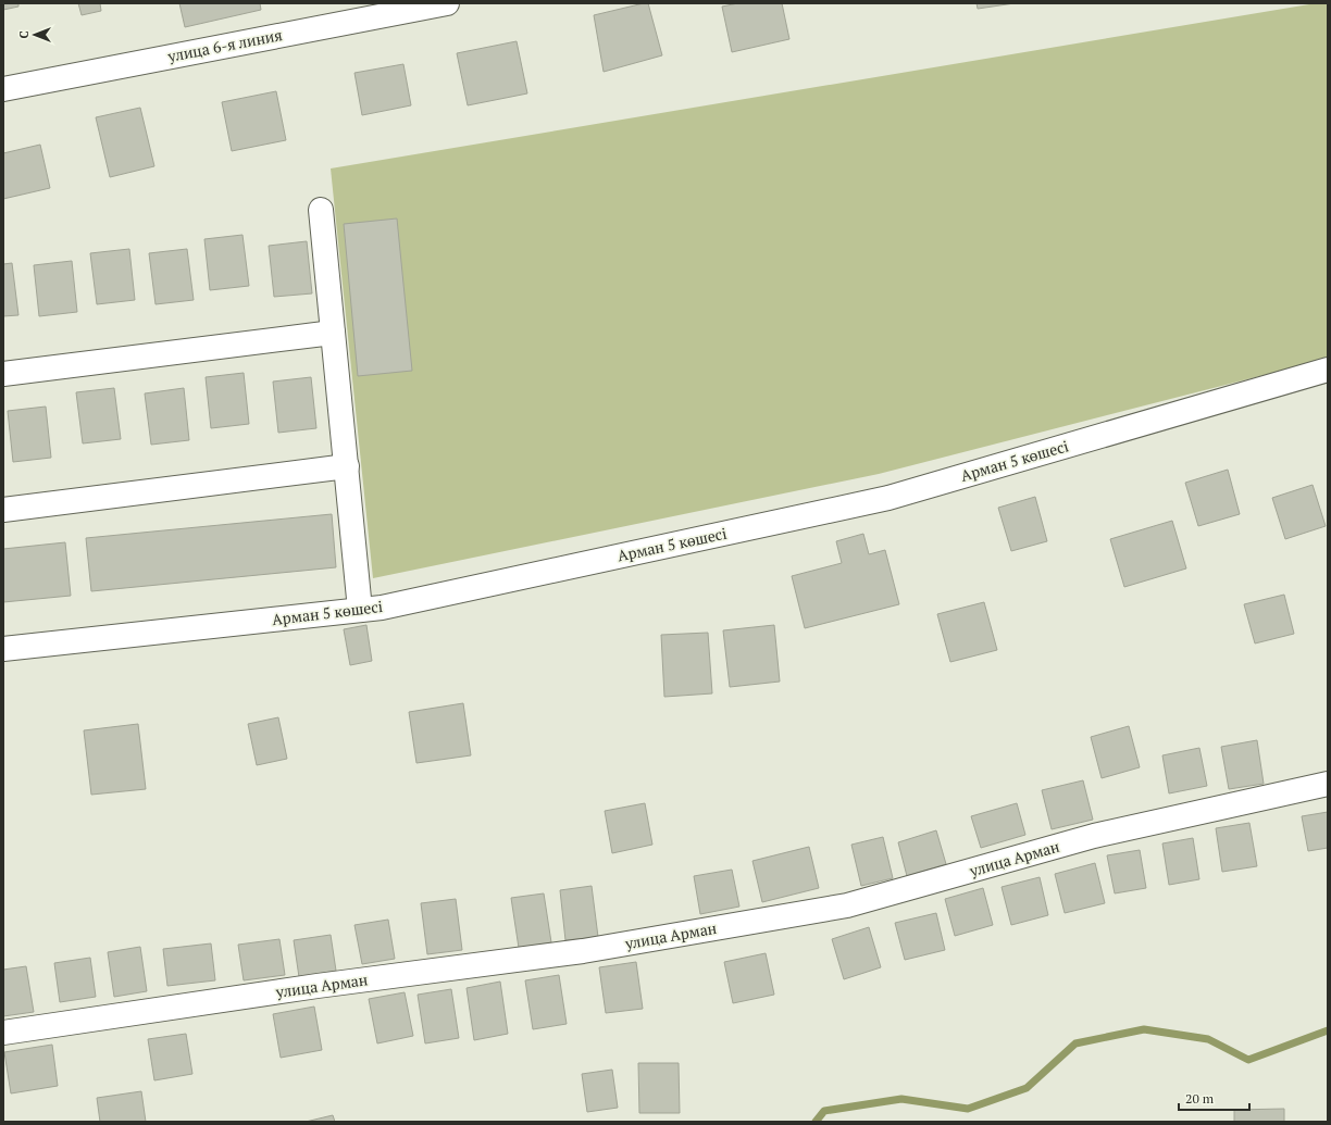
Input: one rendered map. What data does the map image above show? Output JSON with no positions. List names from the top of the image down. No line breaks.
{"streets":{"street":["улица 6-я линия","Арман 5 көшесі","улица Арман"]},"scale_bar":"20 m","north":"left"}
